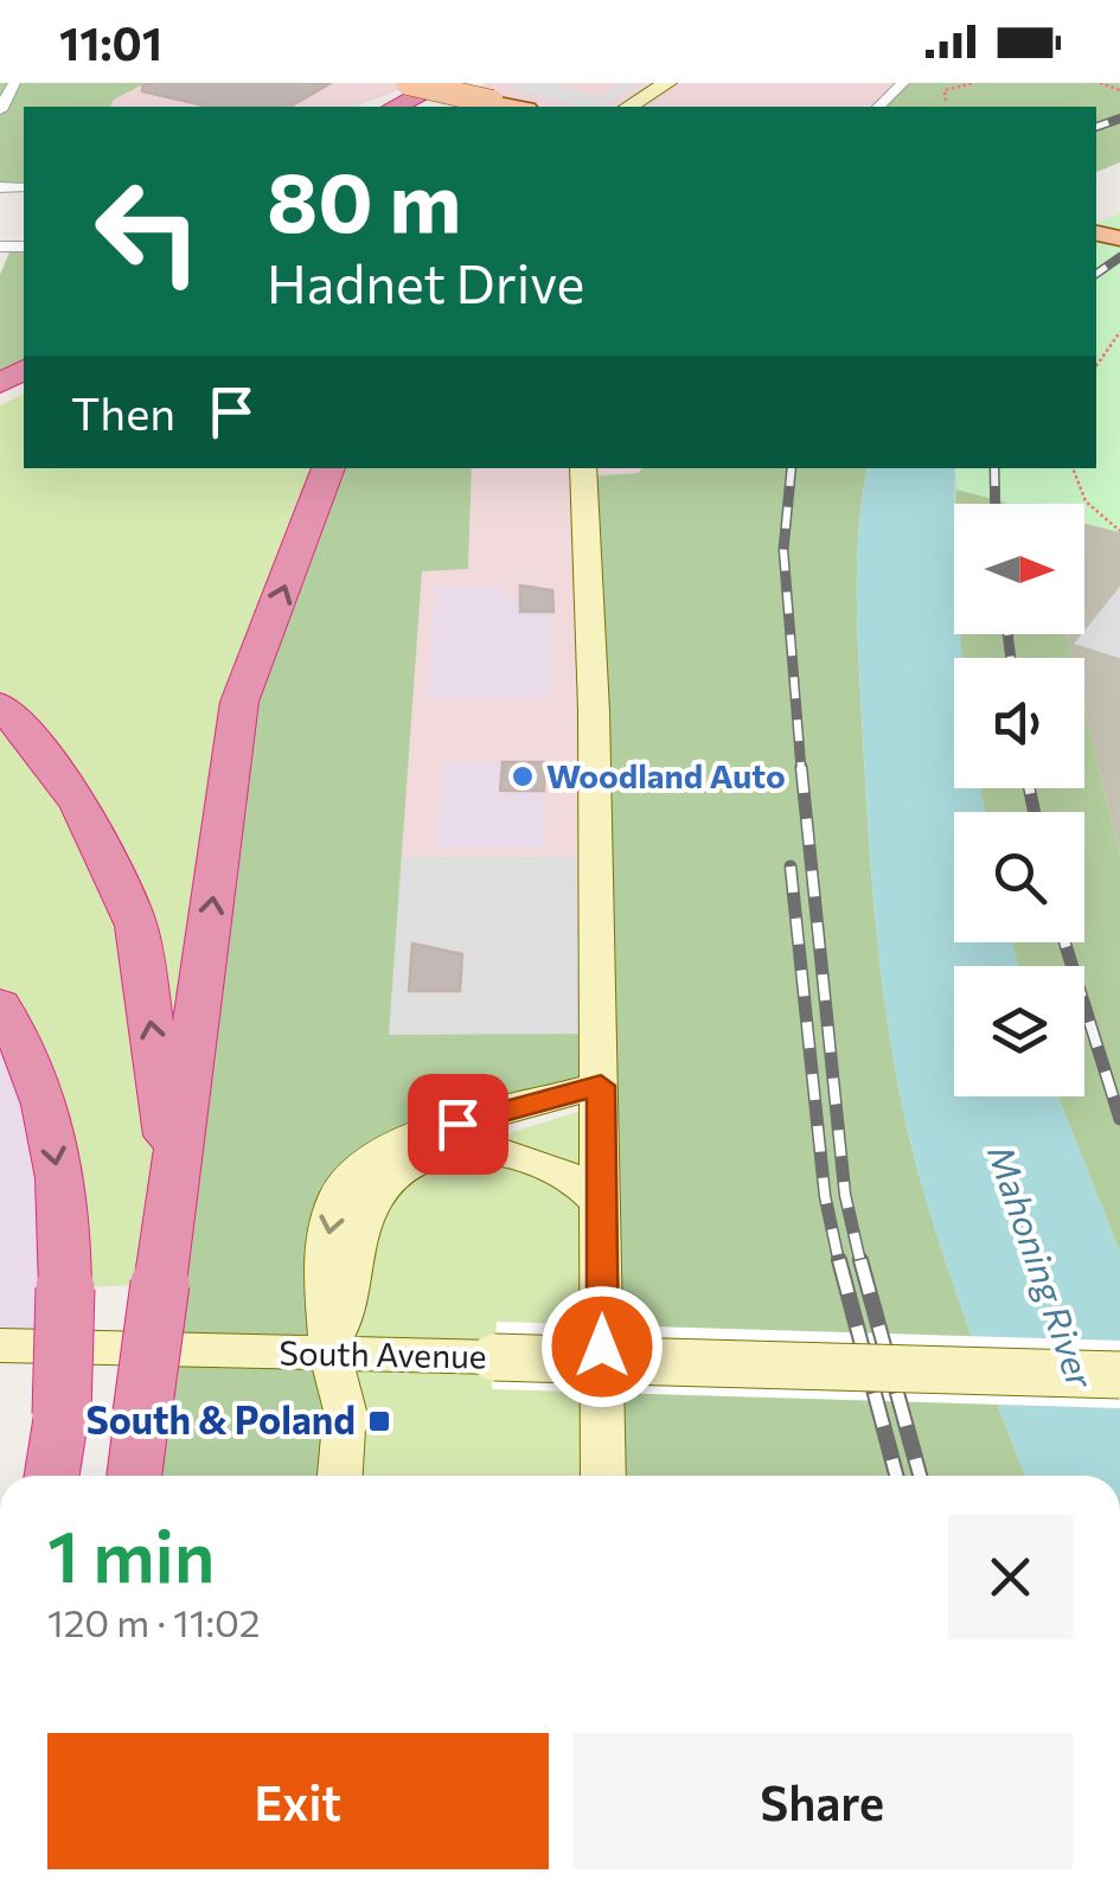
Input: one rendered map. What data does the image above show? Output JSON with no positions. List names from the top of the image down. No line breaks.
{"streets":{"main road":["South Avenue"]},"water":["Mahoning River"],"places":{"other":["Woodland Auto"],"transit":["South & Poland"]},"north":"right","page":{"status":"11:01","turn":["80 m","Hadnet Drive"],"then":"Then","heading":["1 min","120 m · 11:02"],"buttons":["Exit","Share"]}}
